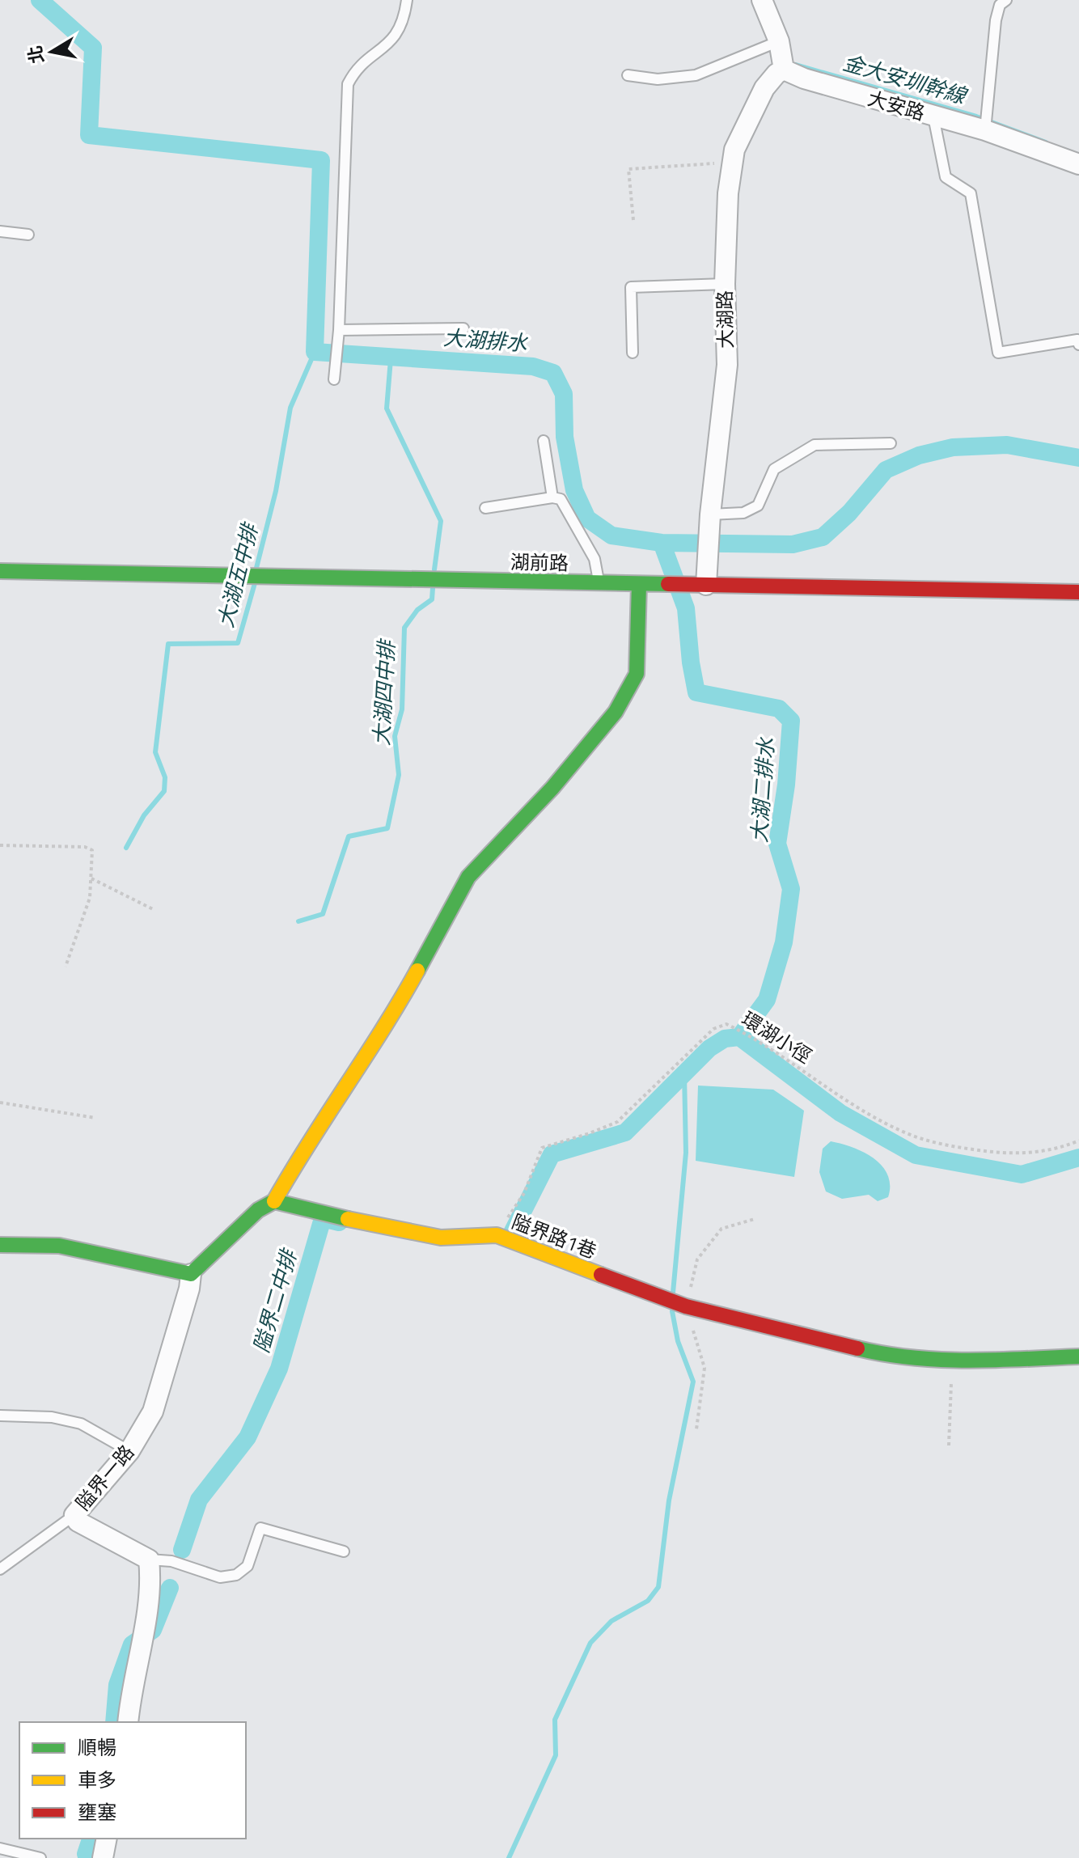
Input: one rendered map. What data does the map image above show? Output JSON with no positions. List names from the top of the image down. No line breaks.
{"streets":{"street":["大安路","大湖路","湖前路","隘界路1巷","隘界一路"],"path":["環湖小徑"]},"crossings":[["大安路","大湖路"],["大湖路","湖前路"],["環湖小徑","隘界路1巷"]],"water":["金大安圳幹線","大湖排水","大湖五中排","大湖四中排","大湖二排水","隘界二中排"],"legend":["順暢","車多","壅塞"],"north":"left"}
